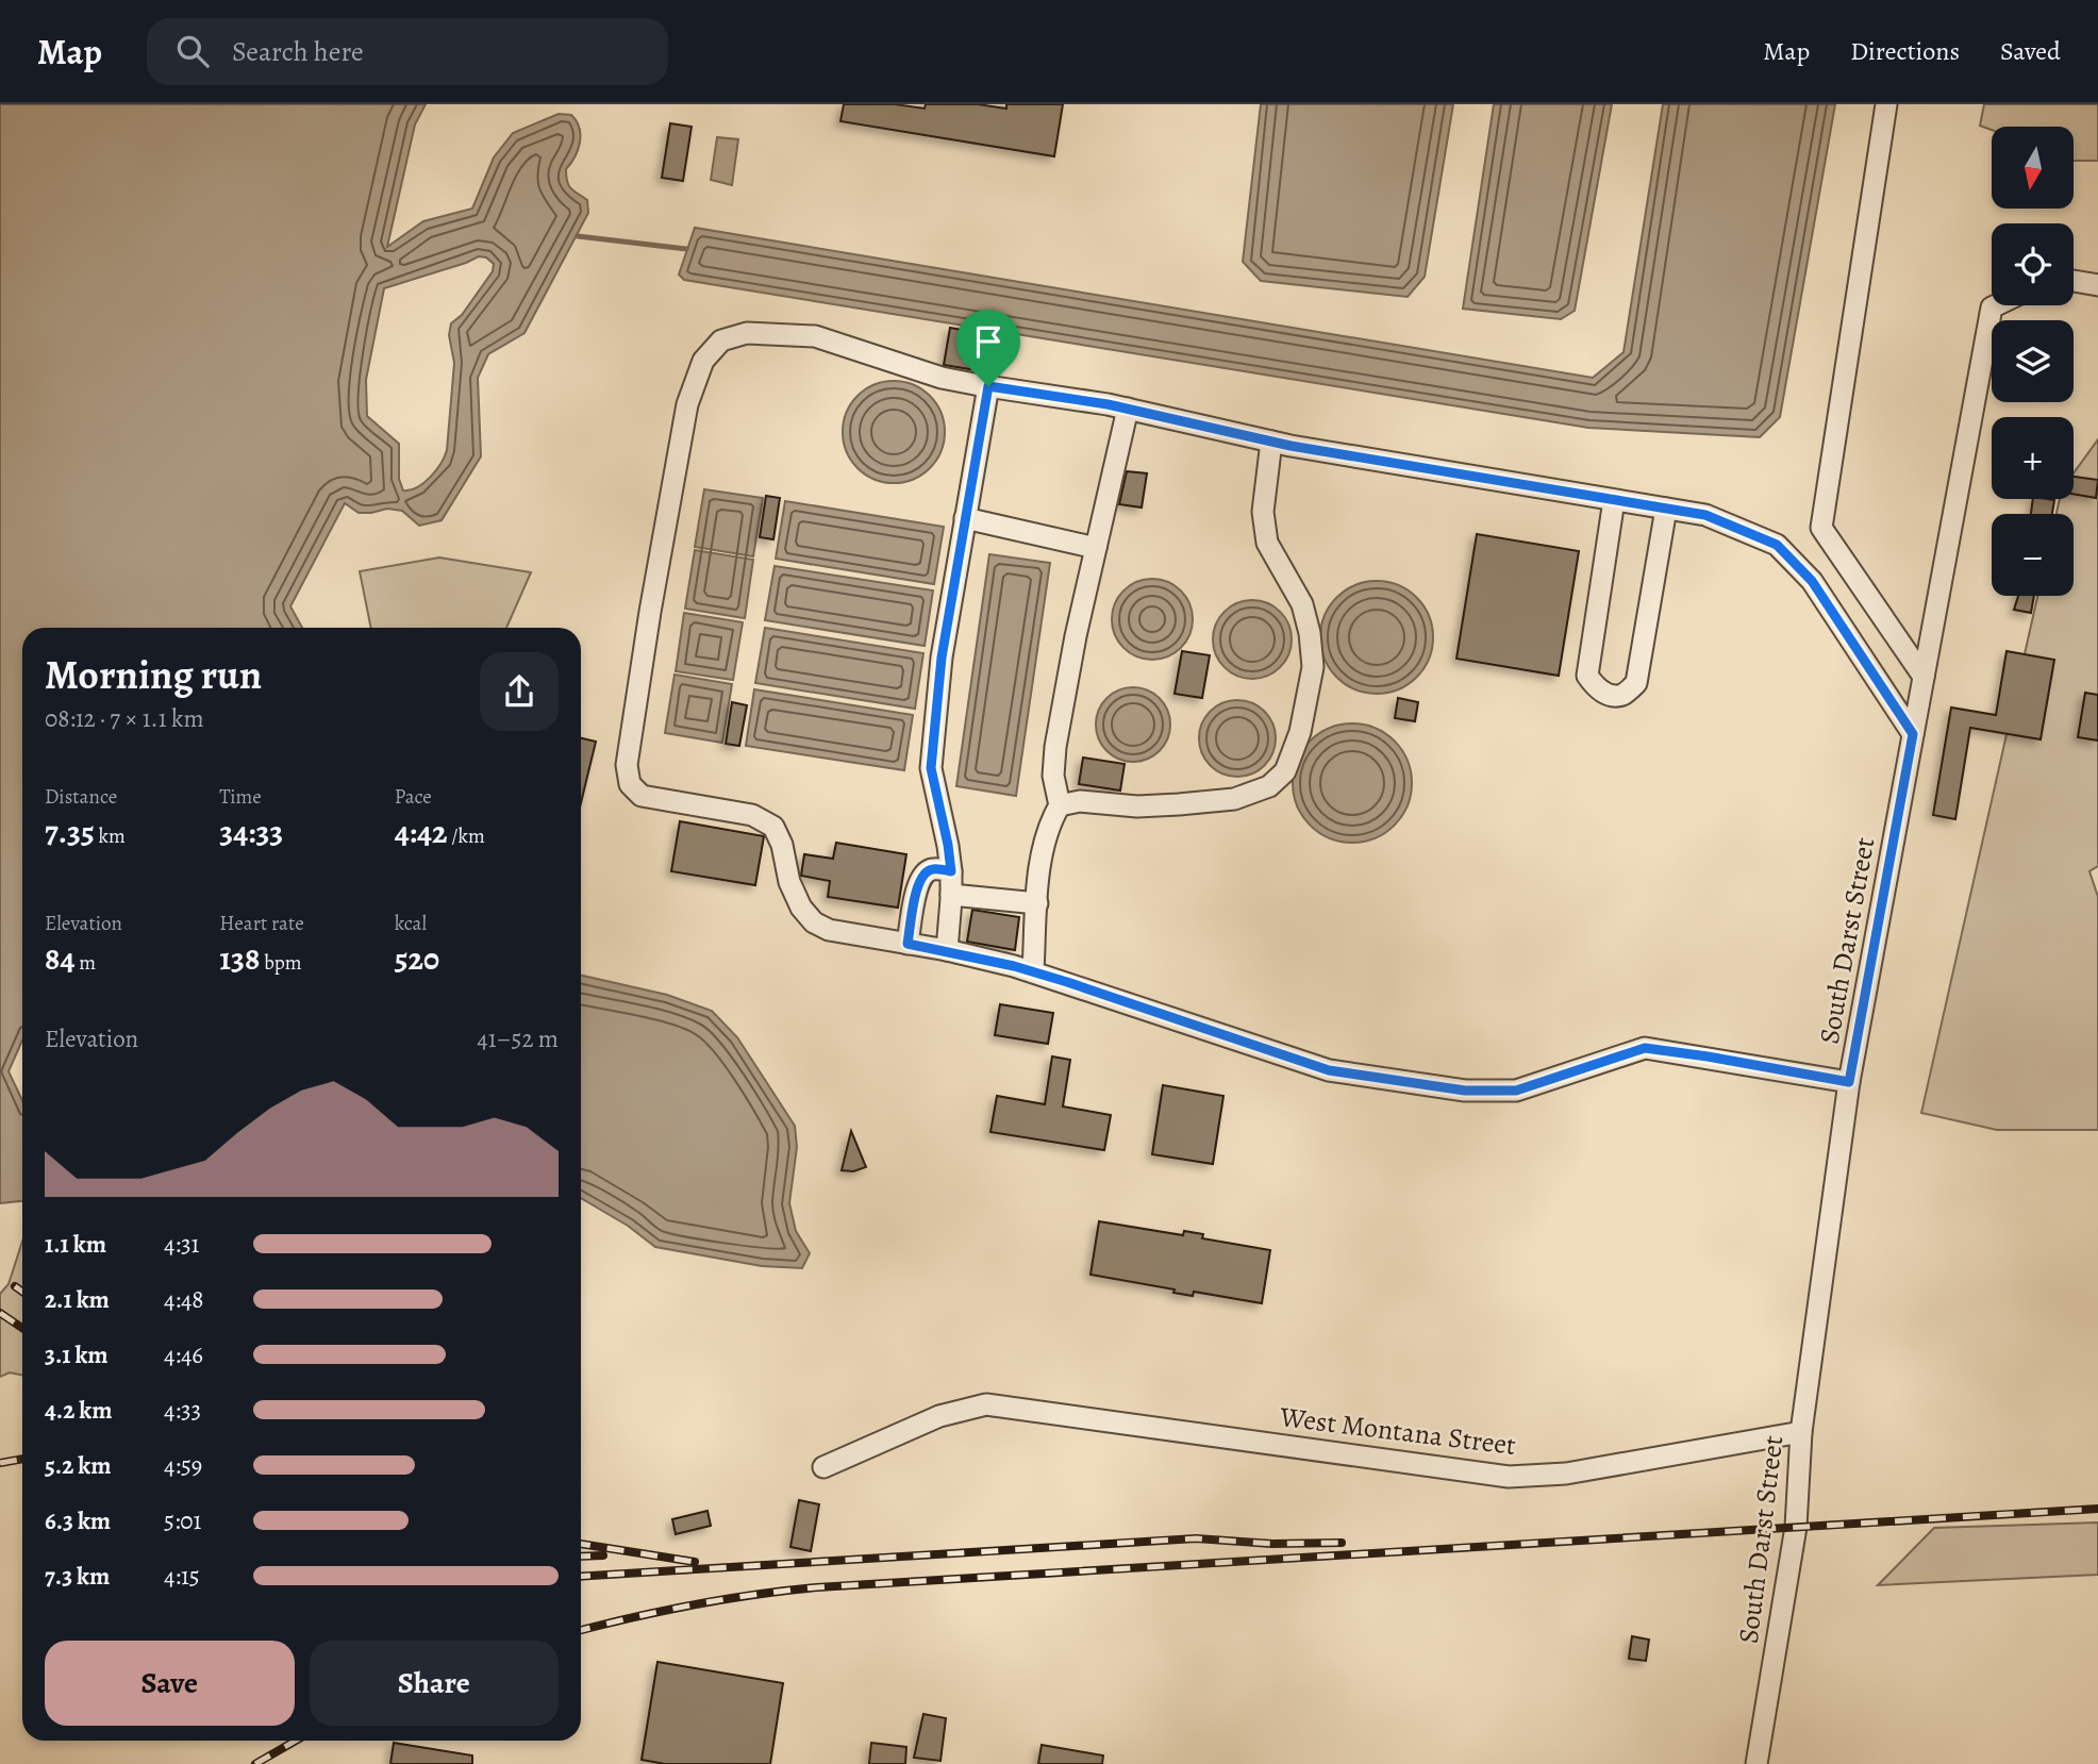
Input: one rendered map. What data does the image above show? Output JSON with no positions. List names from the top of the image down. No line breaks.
{"streets":{"street":["South Darst Street","West Montana Street"]},"crossings":[["South Darst Street","West Montana Street"]],"north":"bottom","page":{"header":"Map","search":"Search here","nav":["Map","Directions","Saved"],"map_buttons":["+","−"],"heading":["Morning run","08:12 · 7 × 1.1 km"],"stats":[["Distance","7.35 km"],["Time","34:33"],["Pace","4:42 /km"],["Elevation","84 m"],["Heart rate","138 bpm"],["kcal","520"]],"chart":["Elevation","41–52 m"],"list":[{"name":"1.1 km","note":"4:31"},{"name":"2.1 km","note":"4:48"},{"name":"3.1 km","note":"4:46"},{"name":"4.2 km","note":"4:33"},{"name":"5.2 km","note":"4:59"},{"name":"6.3 km","note":"5:01"},{"name":"7.3 km","note":"4:15"}],"buttons":["Save","Share"]}}
